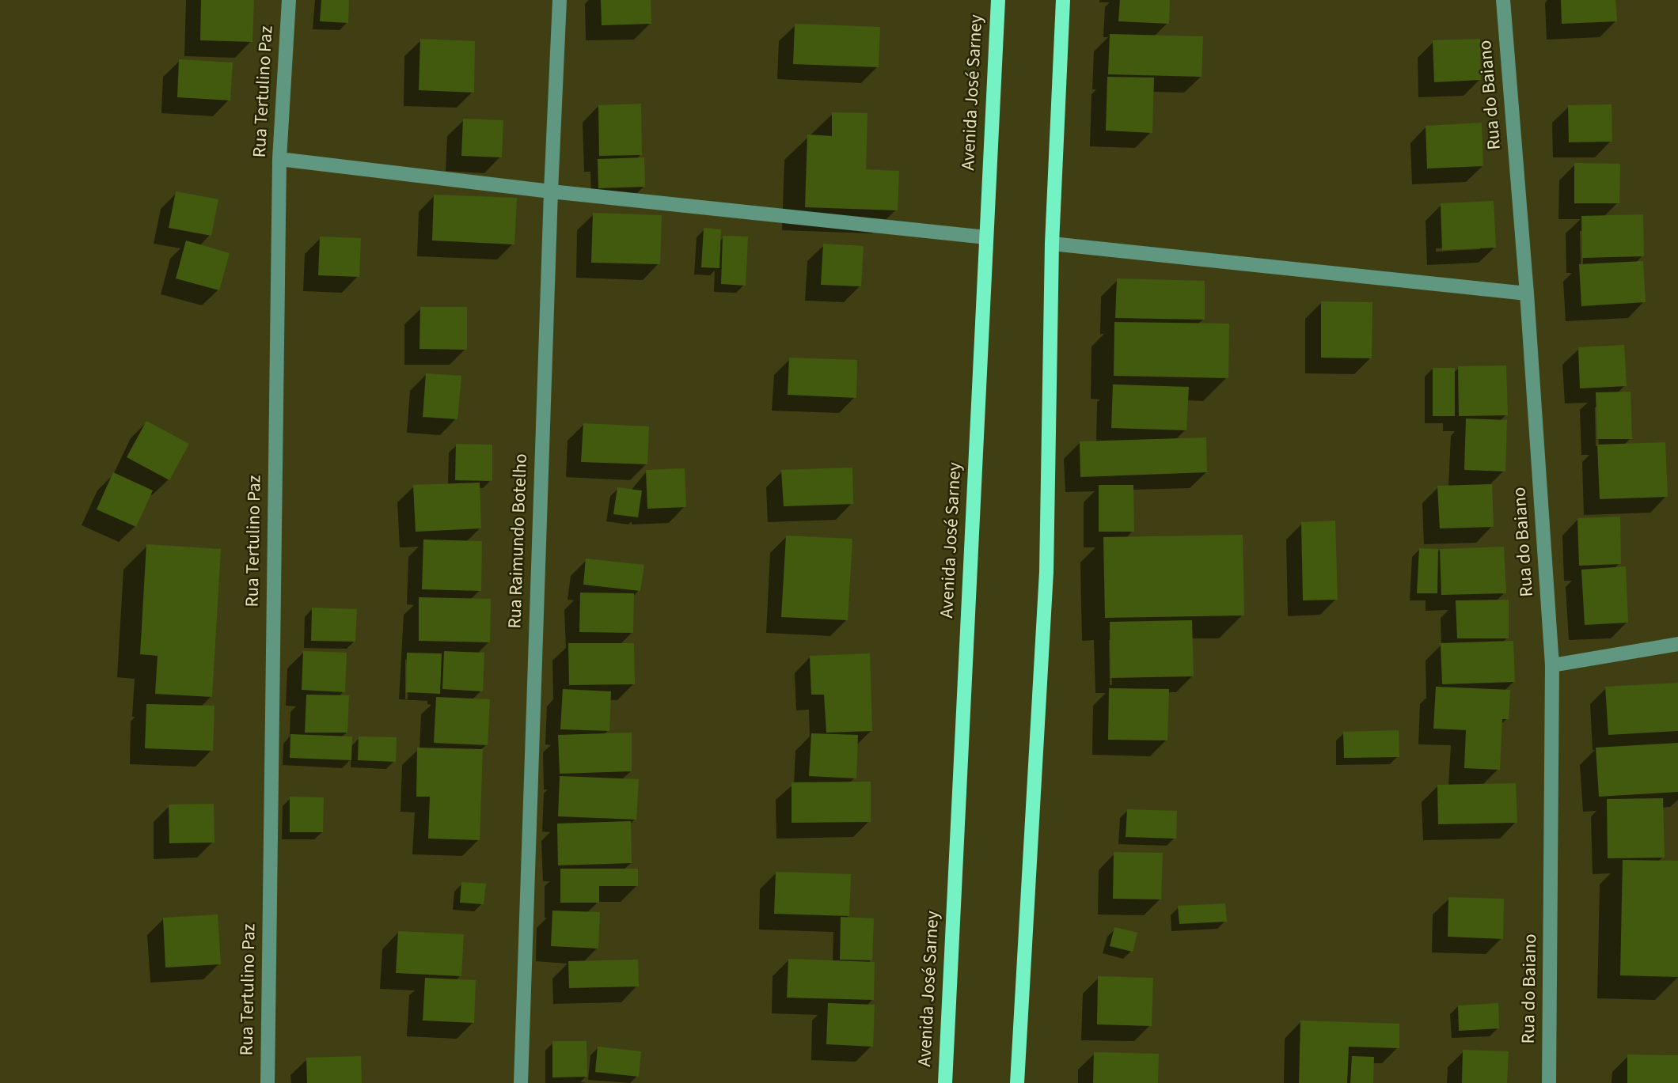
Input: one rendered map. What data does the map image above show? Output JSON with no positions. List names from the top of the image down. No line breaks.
{"streets":{"main road":["Avenida José Sarney"],"street":["Rua Tertulino Paz","Rua do Baiano","Rua Raimundo Botelho"]}}
